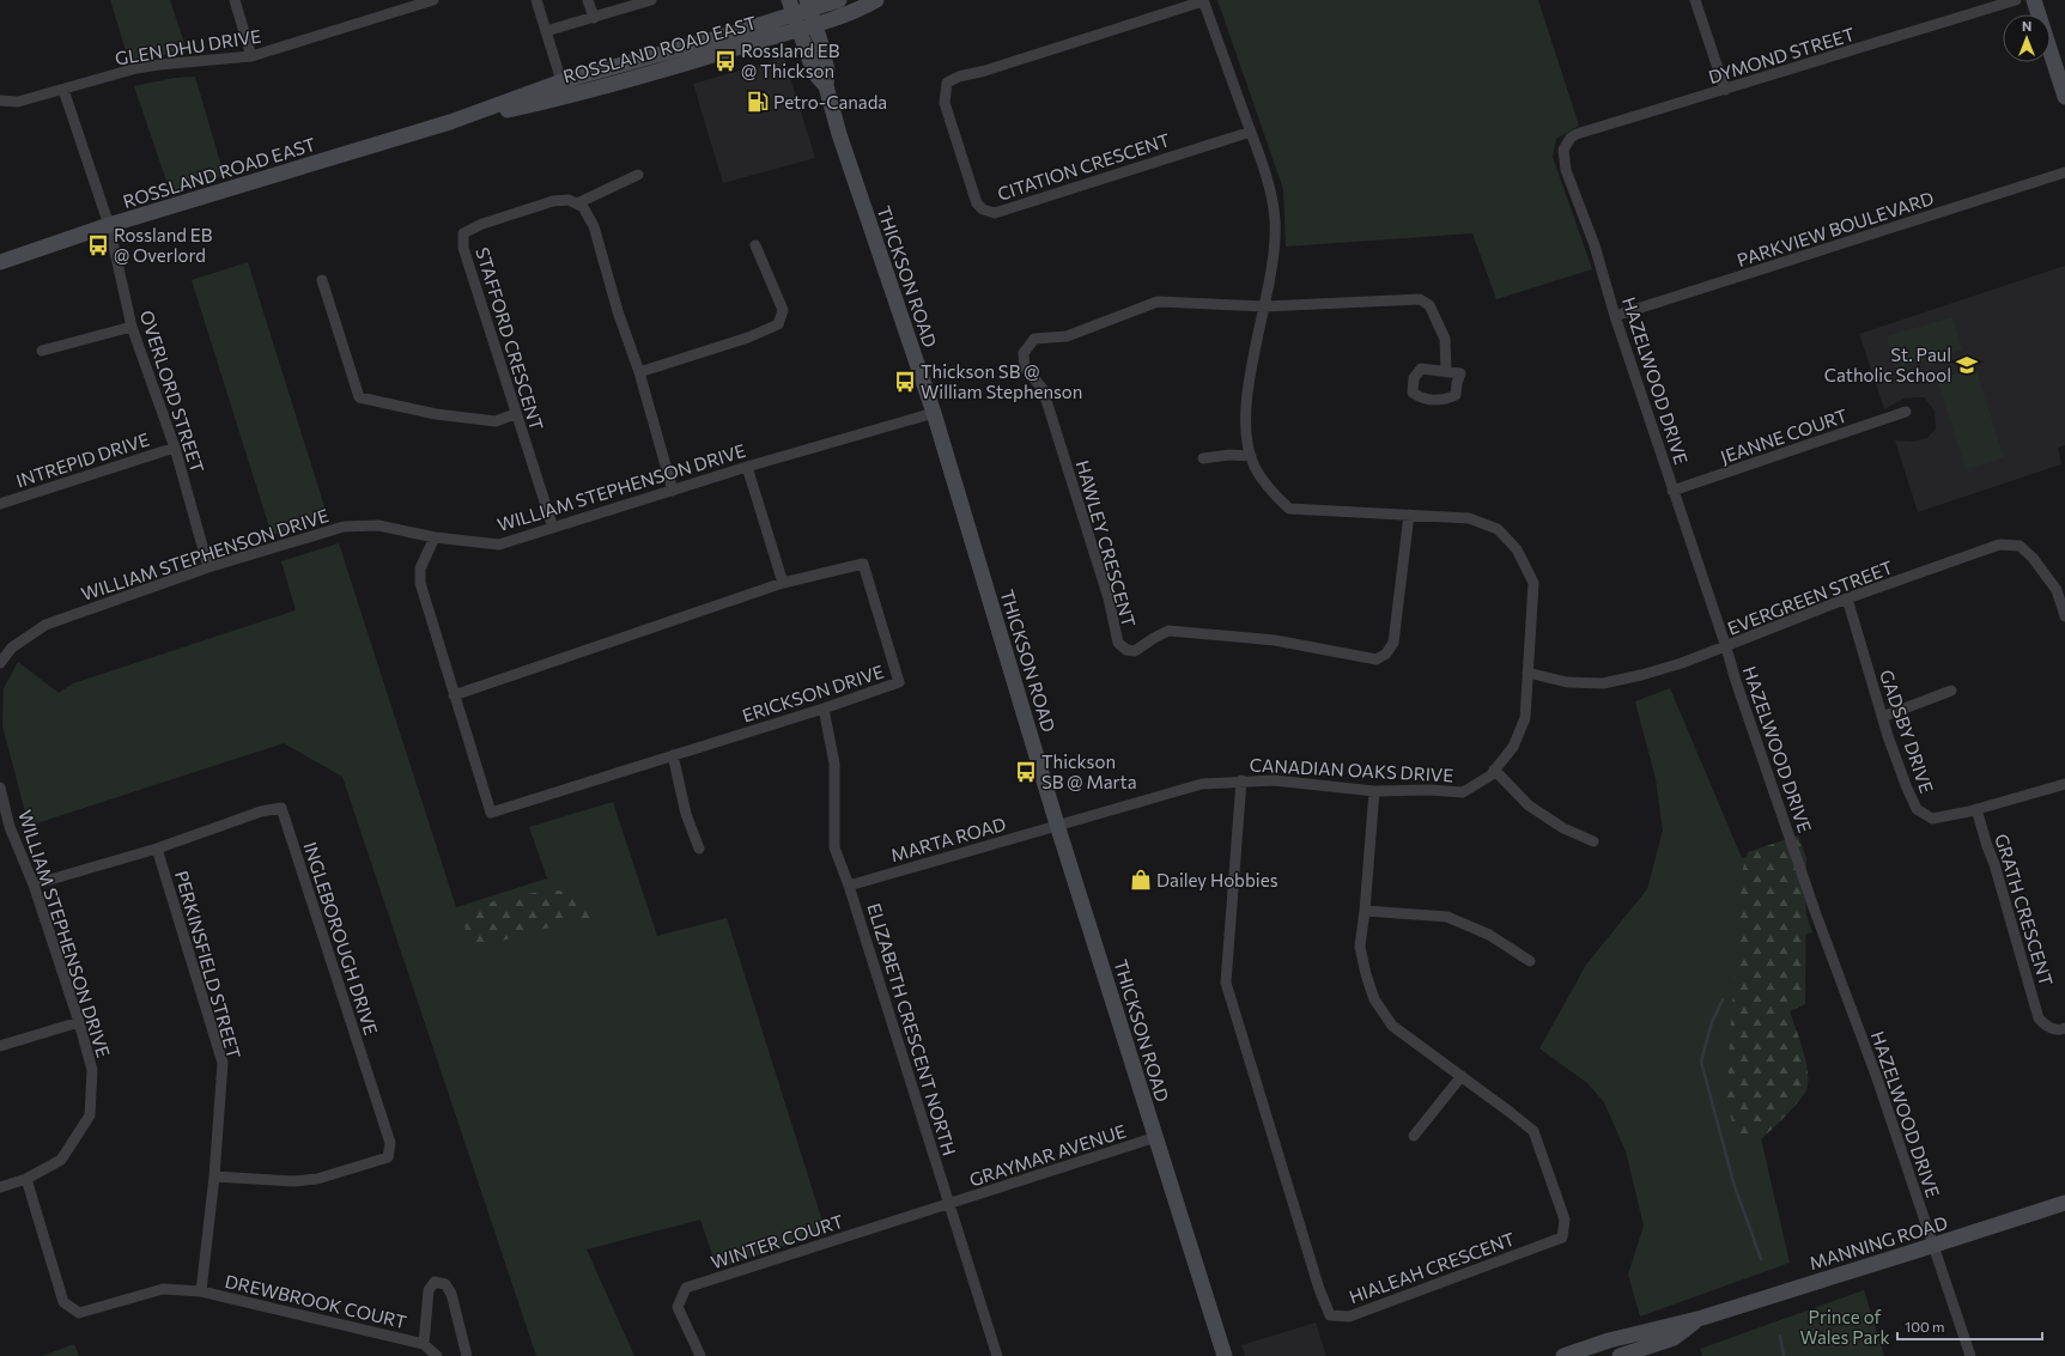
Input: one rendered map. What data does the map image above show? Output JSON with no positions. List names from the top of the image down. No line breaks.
{"streets":{"main road":["ROSSLAND ROAD EAST","THICKSON ROAD","MANNING ROAD"],"street":["GLEN DHU DRIVE","DYMOND STREET","CITATION CRESCENT","PARKVIEW BOULEVARD","STAFFORD CRESCENT","HAZELWOOD DRIVE","OVERLORD STREET","JEANNE COURT","INTREPID DRIVE","WILLIAM STEPHENSON DRIVE","HAWLEY CRESCENT","EVERGREEN STREET","ERICKSON DRIVE","GADSBY DRIVE","CANADIAN OAKS DRIVE","MARTA ROAD","GRATH CRESCENT","INGLEBOROUGH DRIVE","PERKINSFIELD STREET","ELIZABETH CRESCENT NORTH","GRAYMAR AVENUE","WINTER COURT","HIALEAH CRESCENT","DREWBROOK COURT"]},"crossings":[["GLEN DHU DRIVE","OVERLORD STREET"],["ROSSLAND ROAD EAST","THICKSON ROAD"],["ROSSLAND ROAD EAST","OVERLORD STREET"],["DYMOND STREET","HAZELWOOD DRIVE"],["CITATION CRESCENT","CANADIAN OAKS DRIVE"],["PARKVIEW BOULEVARD","HAZELWOOD DRIVE"],["THICKSON ROAD","WILLIAM STEPHENSON DRIVE"],["THICKSON ROAD","CANADIAN OAKS DRIVE"],["THICKSON ROAD","MARTA ROAD"],["THICKSON ROAD","GRAYMAR AVENUE"],["STAFFORD CRESCENT","WILLIAM STEPHENSON DRIVE"],["HAZELWOOD DRIVE","JEANNE COURT"],["HAZELWOOD DRIVE","EVERGREEN STREET"],["HAZELWOOD DRIVE","MANNING ROAD"],["OVERLORD STREET","INTREPID DRIVE"],["OVERLORD STREET","WILLIAM STEPHENSON DRIVE"],["WILLIAM STEPHENSON DRIVE","ERICKSON DRIVE"],["WILLIAM STEPHENSON DRIVE","INGLEBOROUGH DRIVE"],["WILLIAM STEPHENSON DRIVE","DREWBROOK COURT"],["HAWLEY CRESCENT","CANADIAN OAKS DRIVE"],["EVERGREEN STREET","GADSBY DRIVE"],["EVERGREEN STREET","CANADIAN OAKS DRIVE"],["ERICKSON DRIVE","ELIZABETH CRESCENT NORTH"],["GADSBY DRIVE","GRATH CRESCENT"],["CANADIAN OAKS DRIVE","MARTA ROAD"],["CANADIAN OAKS DRIVE","HIALEAH CRESCENT"],["MARTA ROAD","ELIZABETH CRESCENT NORTH"],["INGLEBOROUGH DRIVE","PERKINSFIELD STREET"],["PERKINSFIELD STREET","DREWBROOK COURT"],["ELIZABETH CRESCENT NORTH","GRAYMAR AVENUE"],["ELIZABETH CRESCENT NORTH","WINTER COURT"],["GRAYMAR AVENUE","WINTER COURT"]],"parks":["Prince of Wales Park"],"places":{"bus stop":["Rossland EB @ Thickson","Rossland EB @ Overlord","Thickson SB @ William Stephenson","Thickson SB @ Marta"],"fuel station":["Petro-Canada"],"school or university":["St. Paul Catholic School"],"shop":["Dailey Hobbies"]},"scale_bar":"100 m","north":"top"}
